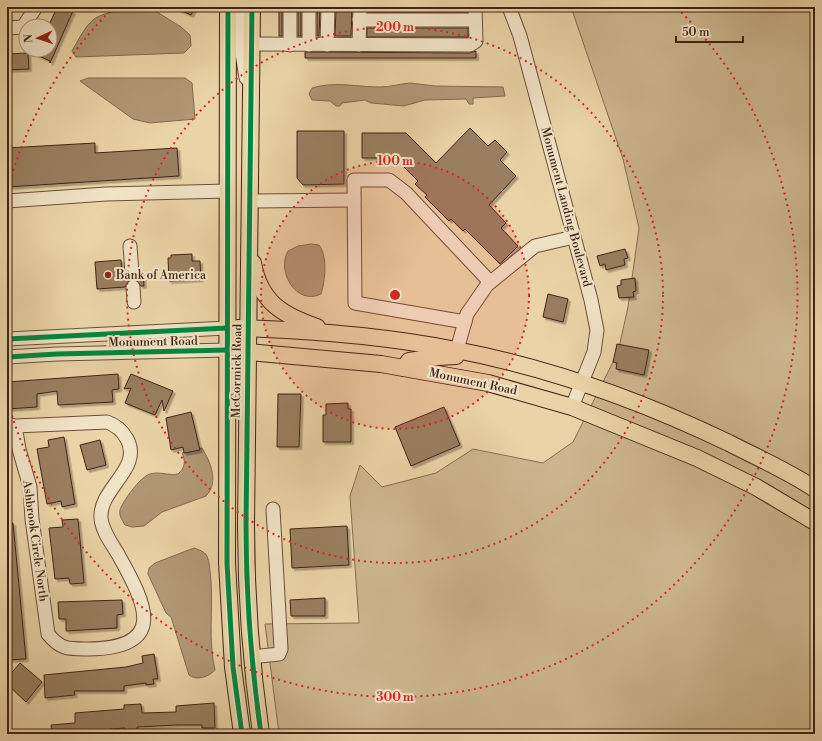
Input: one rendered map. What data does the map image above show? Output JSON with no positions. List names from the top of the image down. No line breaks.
{"streets":{"main road":["Monument Road","McCormick Road"],"street":["Monument Landing Boulevard","Ashbrook Circle North"]},"crossings":[["Monument Landing Boulevard","Monument Road"],["Monument Road","McCormick Road"]],"places":["Bank of America"],"scale_bar":"50 m","north":"left","rings":["200 m","100 m","300 m"]}
